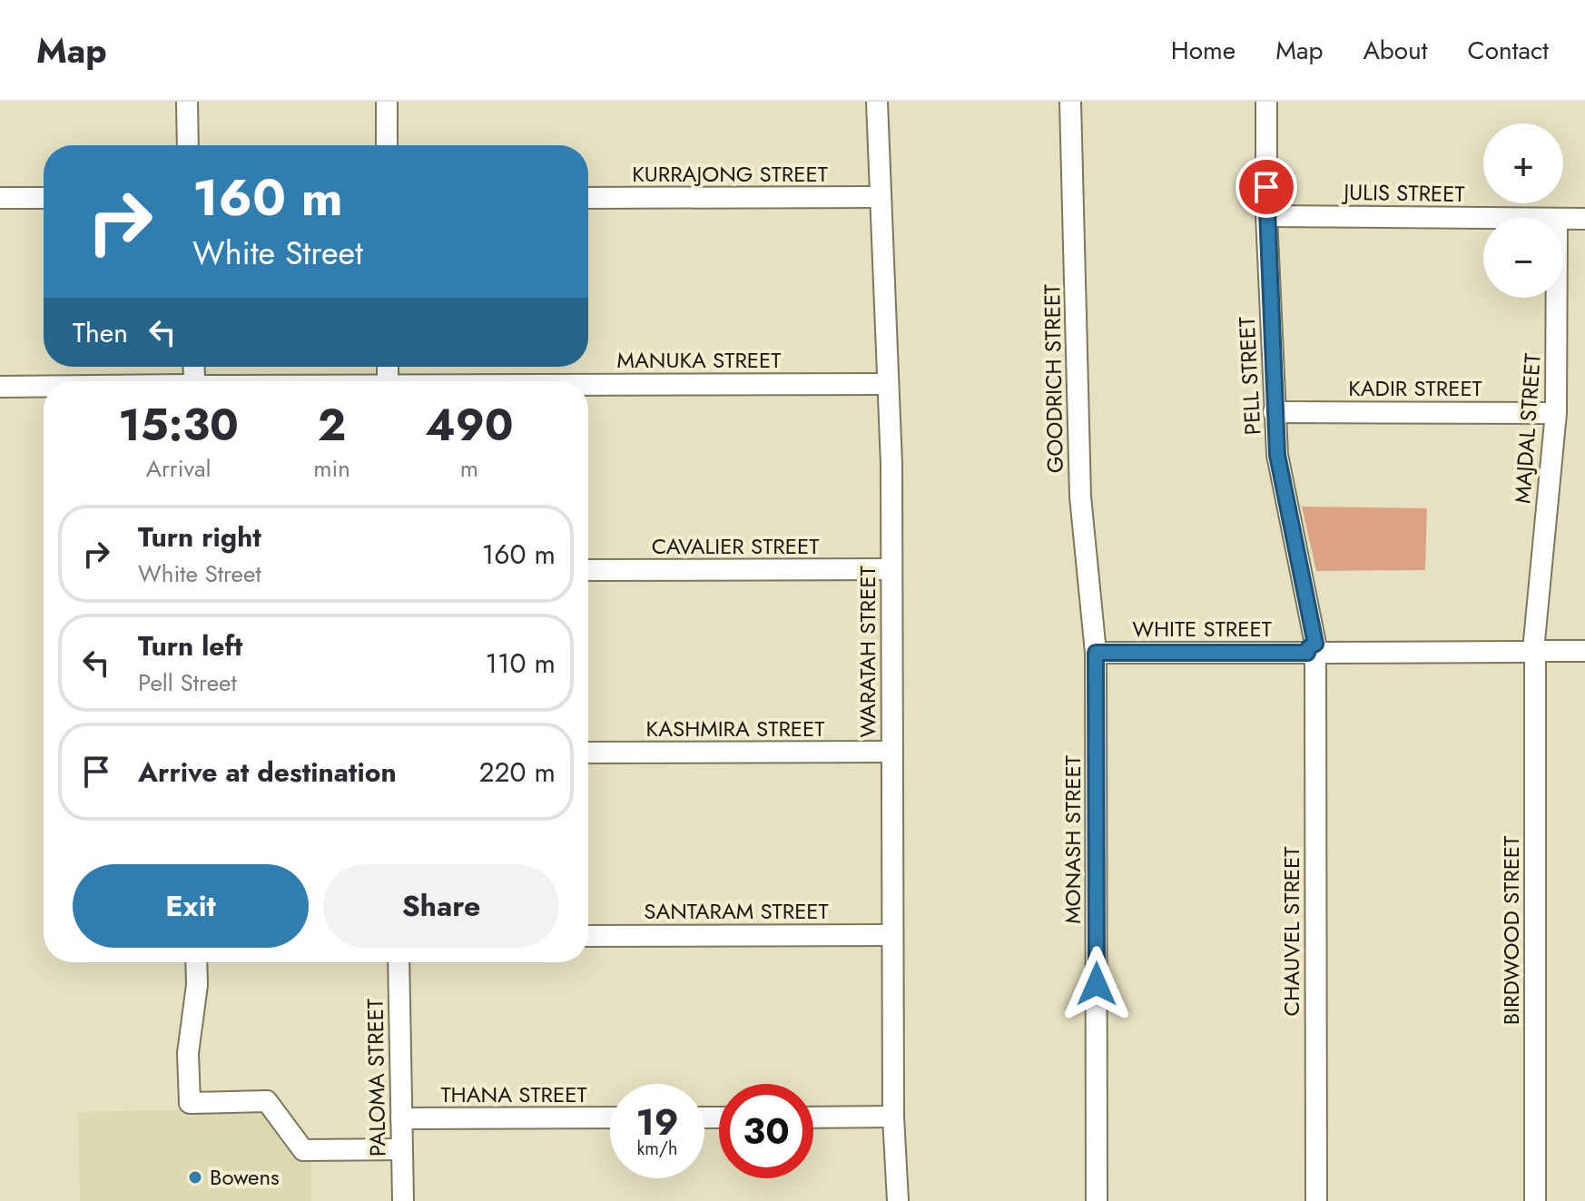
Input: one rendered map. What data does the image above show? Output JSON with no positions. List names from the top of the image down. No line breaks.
{"streets":{"street":["KURRAJONG STREET","JULIS STREET","MANUKA STREET","PELL STREET","GOODRICH STREET","KADIR STREET","MAJDAL STREET","CAVALIER STREET","WHITE STREET","WARATAH STREET","KASHMIRA STREET","MONASH STREET","SANTARAM STREET","BIRDWOOD STREET","CHAUVEL STREET","PALOMA STREET","THANA STREET"]},"crossings":[["KURRAJONG STREET","WARATAH STREET"],["JULIS STREET","PELL STREET"],["MANUKA STREET","WARATAH STREET"],["PELL STREET","KADIR STREET"],["PELL STREET","WHITE STREET"],["PELL STREET","CHAUVEL STREET"],["GOODRICH STREET","WHITE STREET"],["GOODRICH STREET","MONASH STREET"],["KADIR STREET","MAJDAL STREET"],["MAJDAL STREET","WHITE STREET"],["MAJDAL STREET","BIRDWOOD STREET"],["CAVALIER STREET","WARATAH STREET"],["WHITE STREET","MONASH STREET"],["WHITE STREET","BIRDWOOD STREET"],["WHITE STREET","CHAUVEL STREET"],["WARATAH STREET","KASHMIRA STREET"],["WARATAH STREET","SANTARAM STREET"],["PALOMA STREET","THANA STREET"]],"places":["Bowens"],"page":{"header":"Map","nav":["Home","Map","About","Contact"],"map_buttons":["+","−"],"turn":["160 m","White Street"],"then":"Then","eta":["15:30","Arrival","2","min","490","m"],"list":[{"name":"Turn right","note":"White Street","value":"160 m"},{"name":"Turn left","note":"Pell Street","value":"110 m"},{"name":"Arrive at destination","value":"220 m"}],"buttons":["Exit","Share"],"speed":"19 km/h","limit":"30"}}
